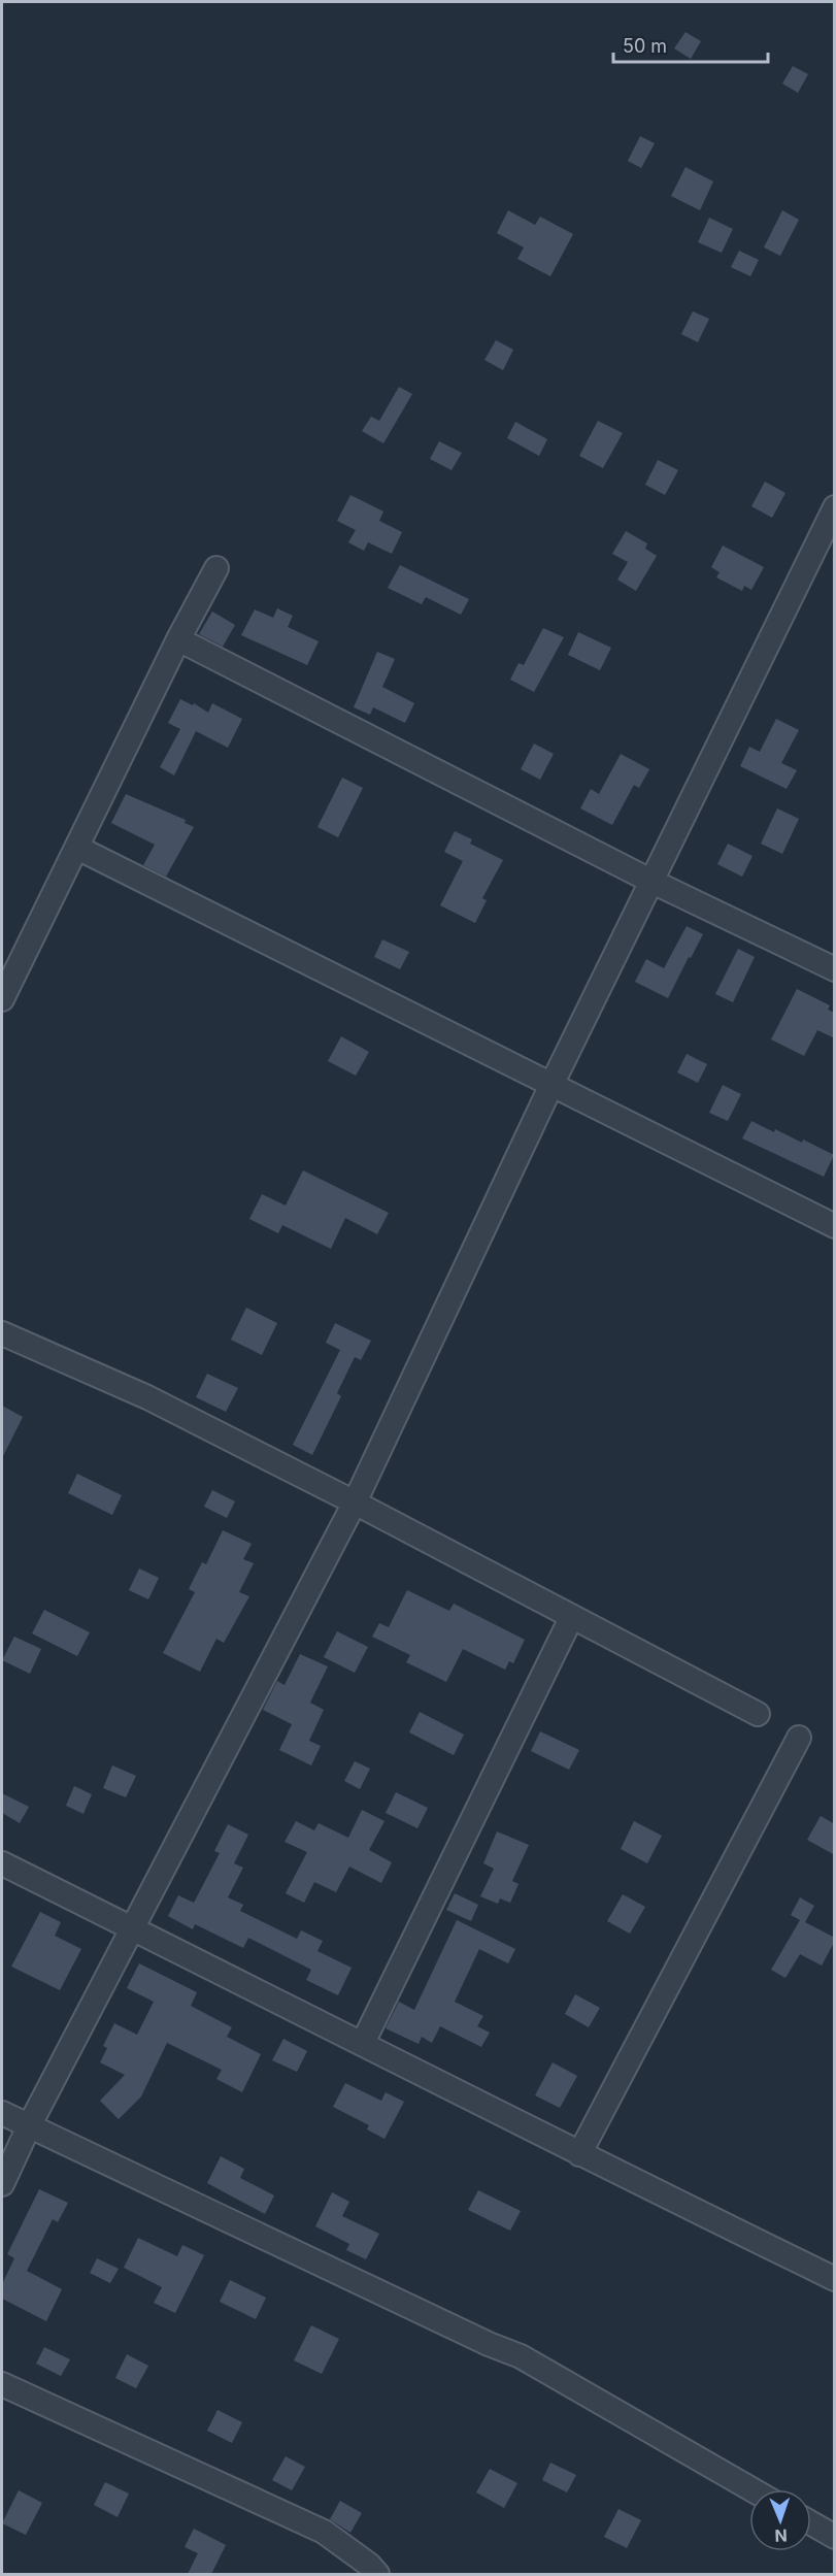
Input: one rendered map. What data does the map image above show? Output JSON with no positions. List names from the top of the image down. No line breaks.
{"scale_bar":"50 m","north":"bottom"}
